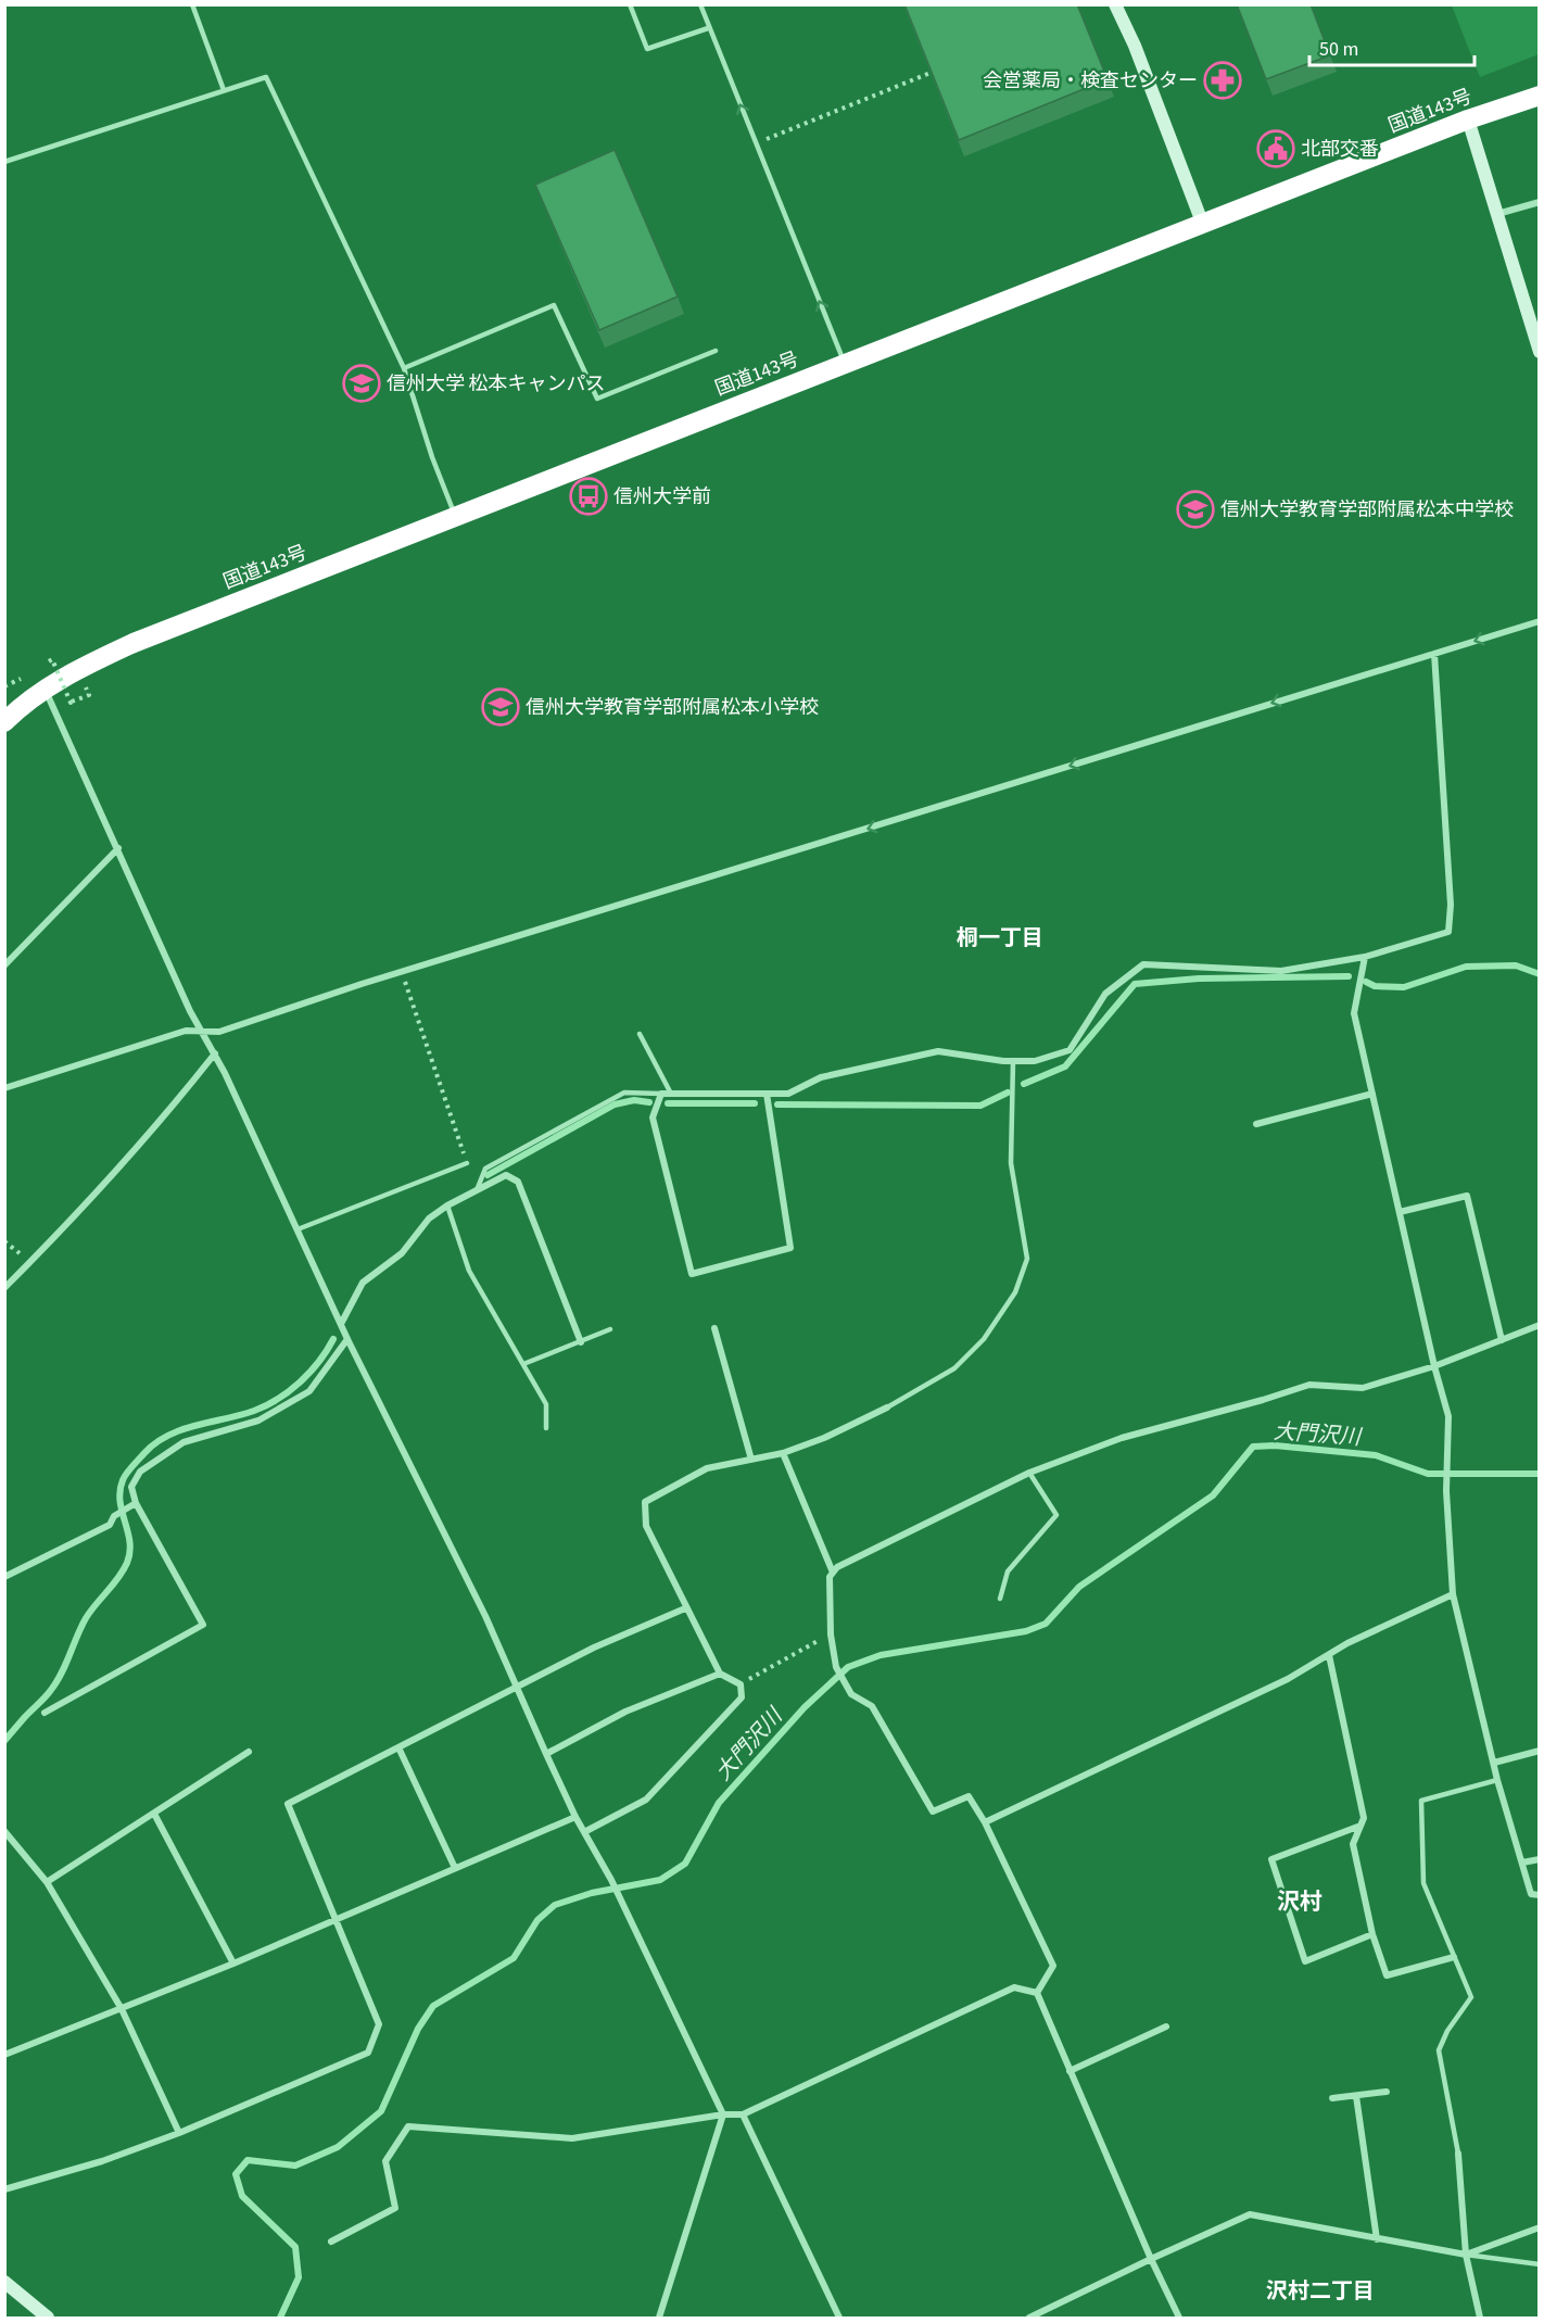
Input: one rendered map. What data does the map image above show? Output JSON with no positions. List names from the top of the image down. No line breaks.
{"streets":{"highway":["国道143号"]},"districts":["桐一丁目","沢村","沢村二丁目"],"water":["大門沢川"],"places":{"pharmacy":["会営薬局・検査センター"],"public building":["北部交番"],"school or university":["信州大学 松本キャンパス","信州大学教育学部附属松本中学校","信州大学教育学部附属松本小学校"],"bus stop":["信州大学前"]},"scale_bar":"50 m"}
